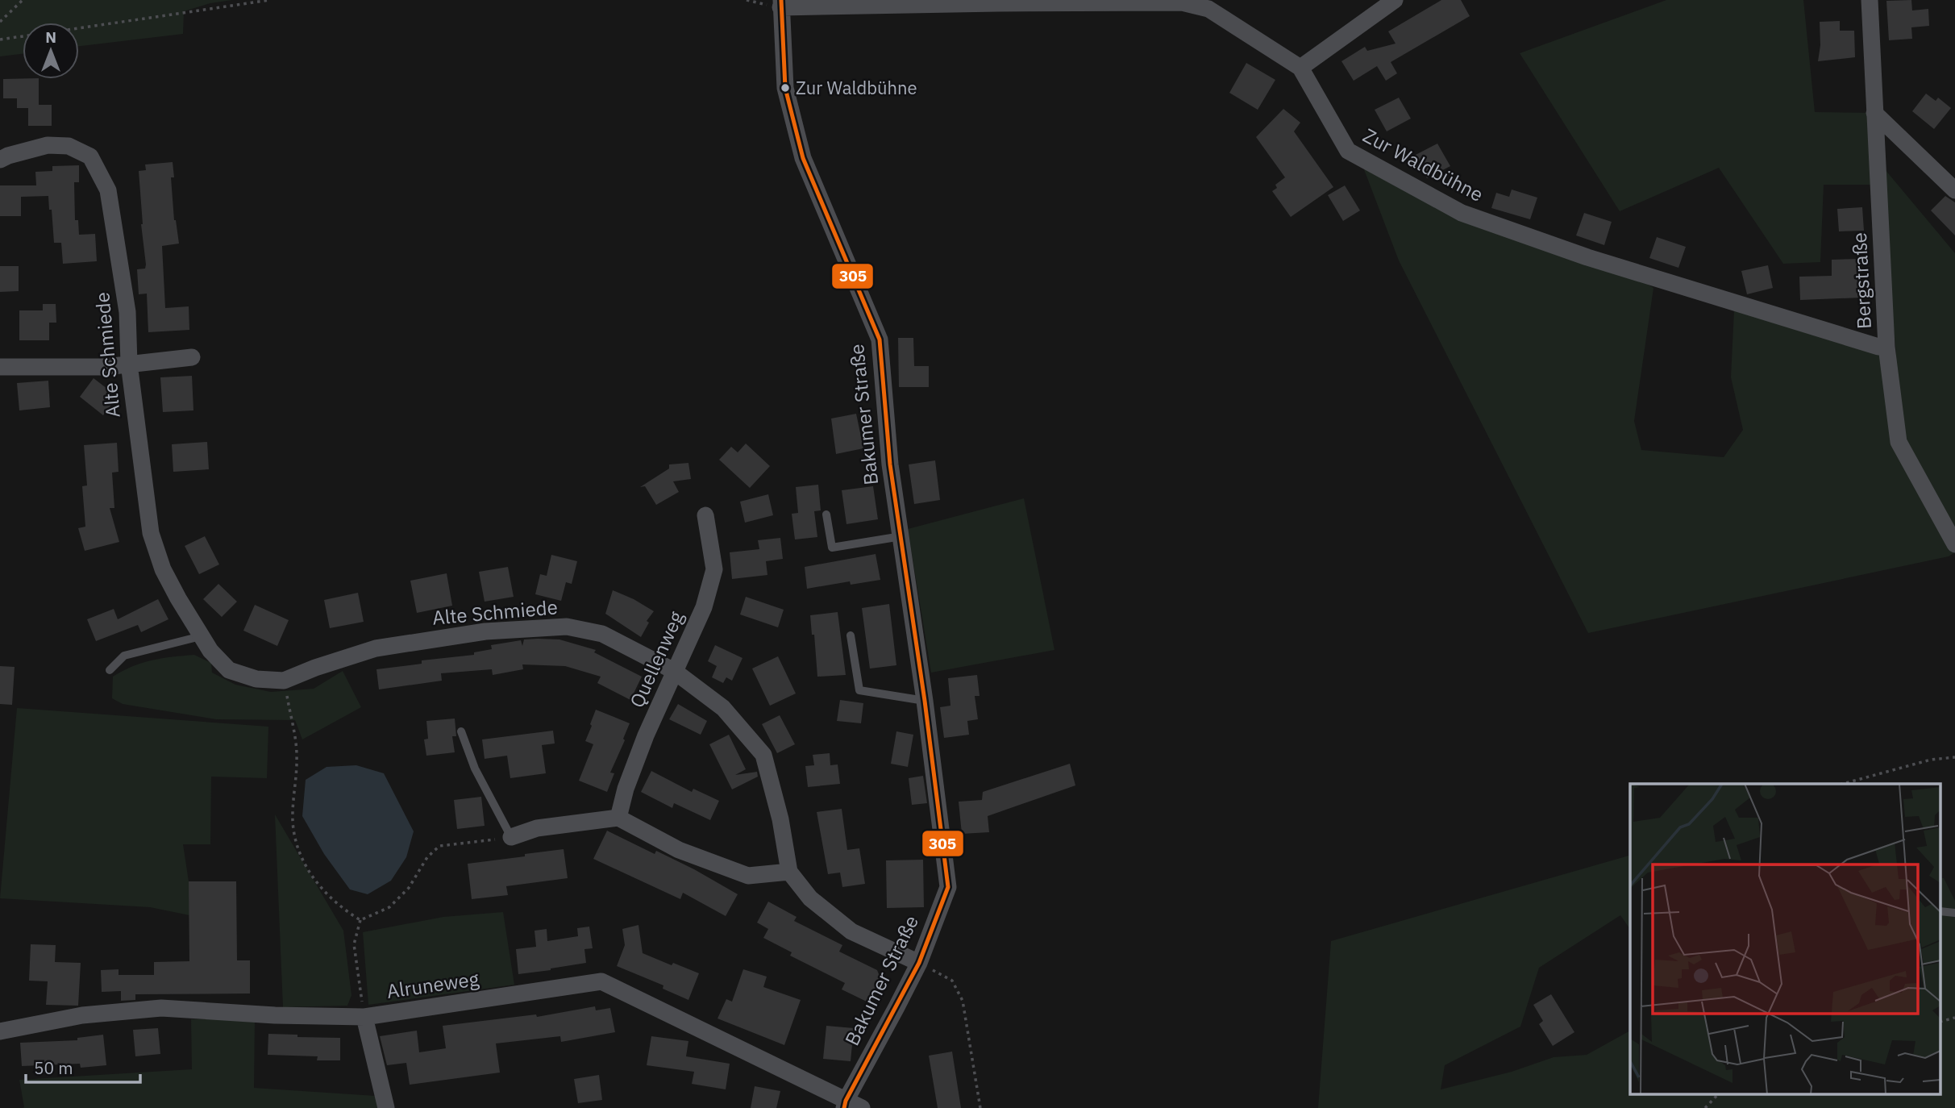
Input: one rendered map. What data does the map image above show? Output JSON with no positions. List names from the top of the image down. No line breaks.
{"streets":{"street":["Zur Waldbühne","Bergstraße","Alte Schmiede","Bakumer Straße","Quellenweg","Alruneweg"]},"crossings":[["Zur Waldbühne","Bergstraße"],["Zur Waldbühne","Bakumer Straße"],["Alte Schmiede","Bakumer Straße"],["Alte Schmiede","Quellenweg"],["Bakumer Straße","Alruneweg"]],"places":["Zur Waldbühne"],"lines":["transit line 305"],"scale_bar":"50 m","north":"top"}
